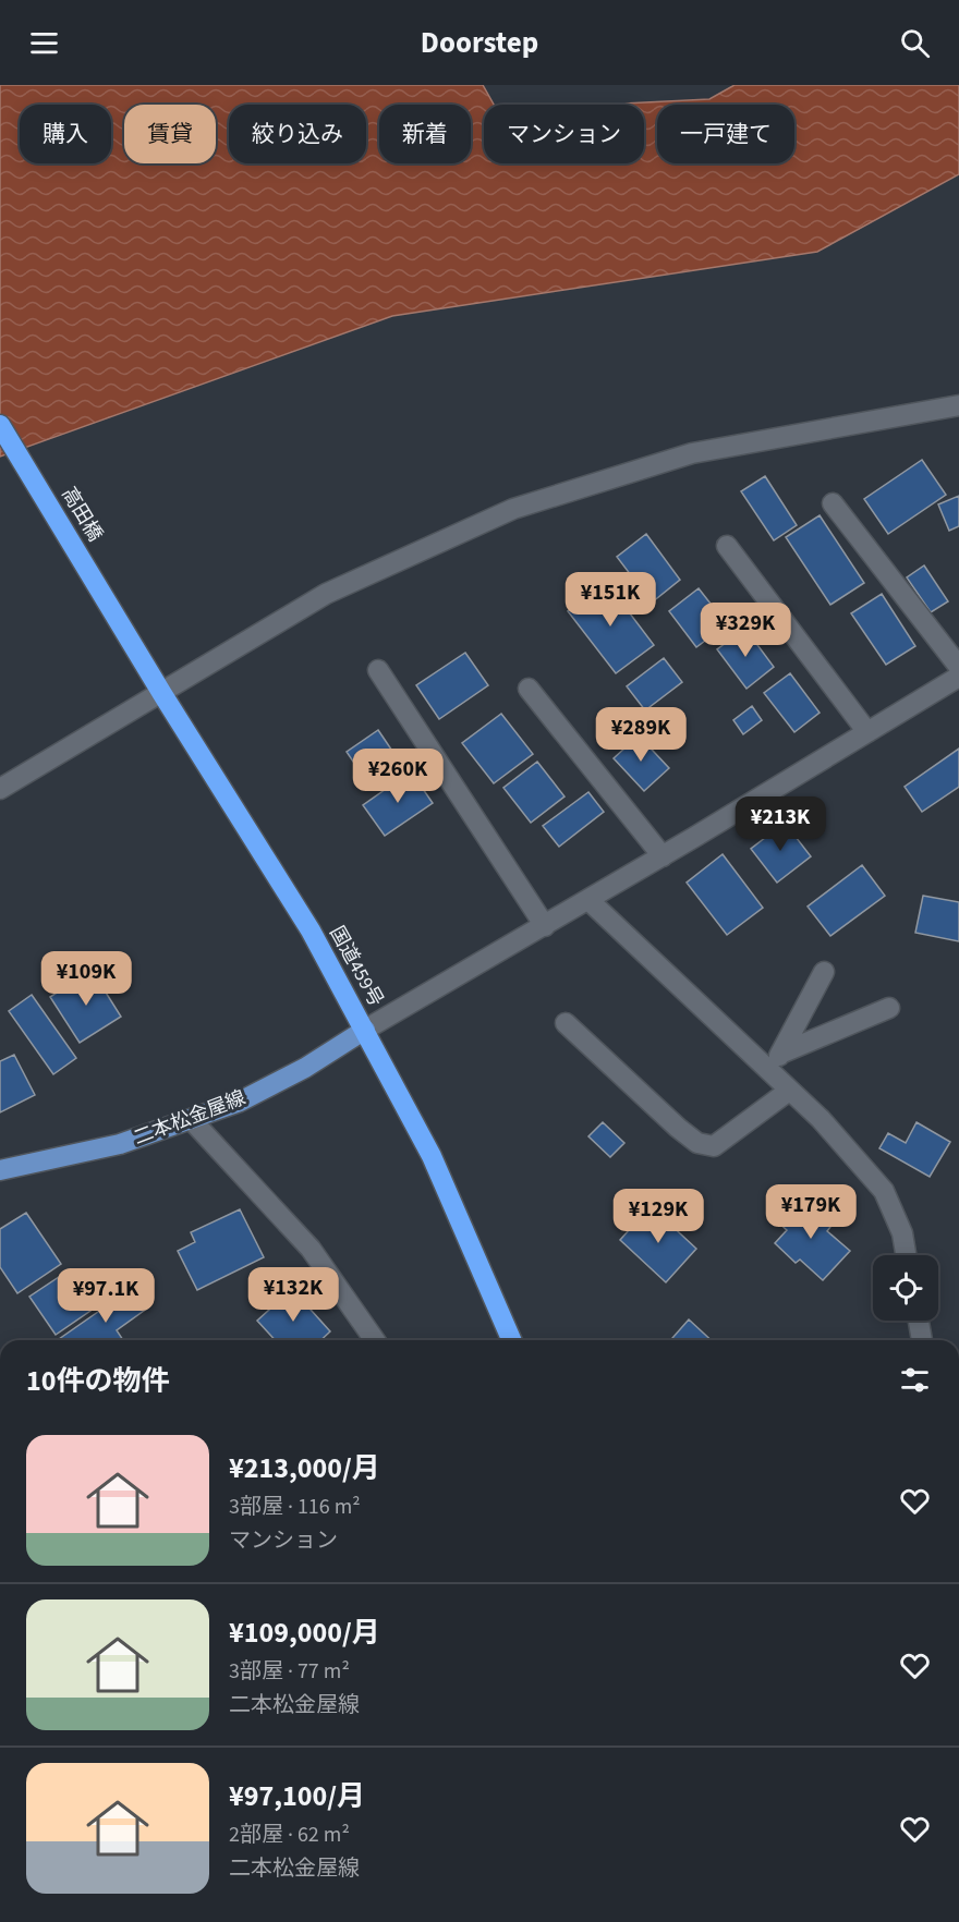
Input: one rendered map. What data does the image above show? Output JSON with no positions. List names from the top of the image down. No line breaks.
{"streets":{"highway":["高田橋","国道459号"],"main road":["二本松金屋線"]},"crossings":[["高田橋","国道459号"],["国道459号","二本松金屋線"]],"page":{"header":"Doorstep","chip":["購入","賃貸","絞り込み","新着","マンション","一戸建て"],"price":["¥151K","¥329K","¥289K","¥260K","¥213K","¥109K","¥179K","¥129K","¥132K","¥97.1K"],"heading":"10件の物件","list":[{"name":"¥213,000/月","note":"3部屋 · 116 m² · マンション"},{"name":"¥109,000/月","note":"3部屋 · 77 m² · 二本松金屋線"},{"name":"¥97,100/月","note":"2部屋 · 62 m² · 二本松金屋線"}]}}
